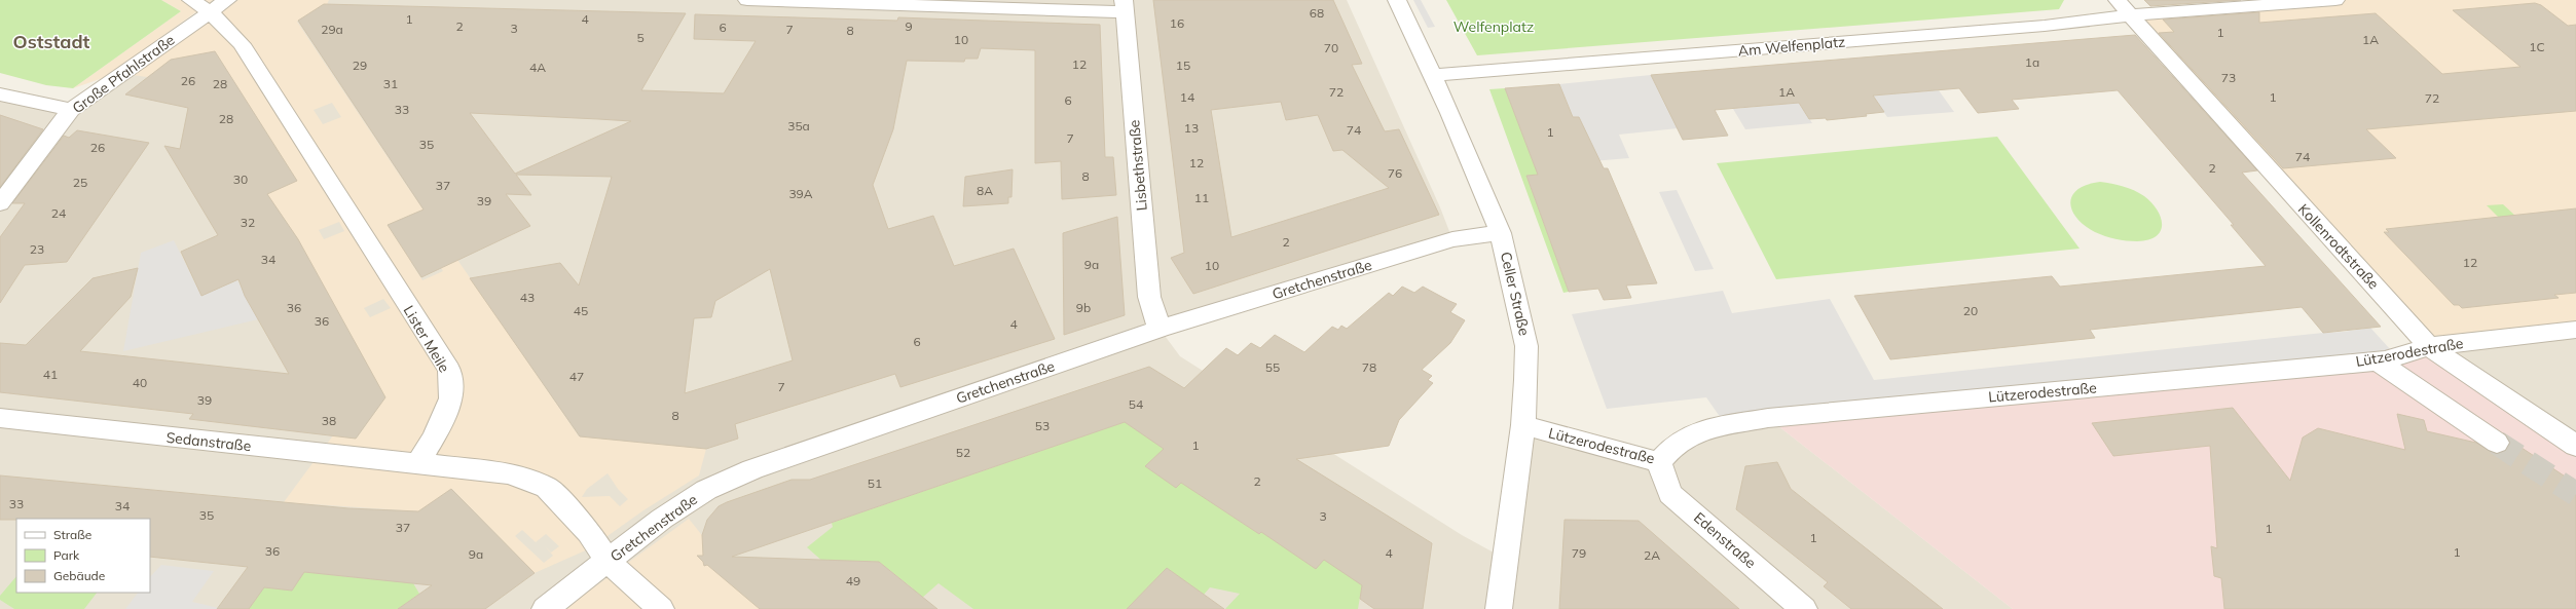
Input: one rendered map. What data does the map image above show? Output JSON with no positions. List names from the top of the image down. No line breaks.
{"streets":{"street":["Am Welfenplatz","Große Pfahlstraße","Lisbethstraße","Kollenrodtstraße","Gretchenstraße","Celler Straße","Lister Meile","Lützerodestraße","Sedanstraße","Edenstraße"]},"crossings":[["Am Welfenplatz","Kollenrodtstraße"],["Am Welfenplatz","Celler Straße"],["Große Pfahlstraße","Lister Meile"],["Lisbethstraße","Gretchenstraße"],["Kollenrodtstraße","Lützerodestraße"],["Gretchenstraße","Celler Straße"],["Celler Straße","Lützerodestraße"],["Lister Meile","Sedanstraße"],["Lützerodestraße","Edenstraße"]],"districts":["Oststadt"],"parks":["Welfenplatz"],"house_numbers":["68","1","4","16","2","9","6","3","29a","7","8","1","5","10","1A","1C","70","1a","12","29","15","4A","73","26","28","31","72","1A","14","1","72","6","33","28","35a","13","74","1","7","35","26","74","12","2","76","8","30","25","37","8A","39A","11","39","24","32","2","23","34","12","9a","10","43","36","9b","45","20","36","4","6","55","78","41","47","40","7","39","54","8","38","53","1","52","2","51","33","34","35","3","37","1","1","36","1","4","79","9a","2A","49"],"legend":["Straße","Park","Gebäude"]}
